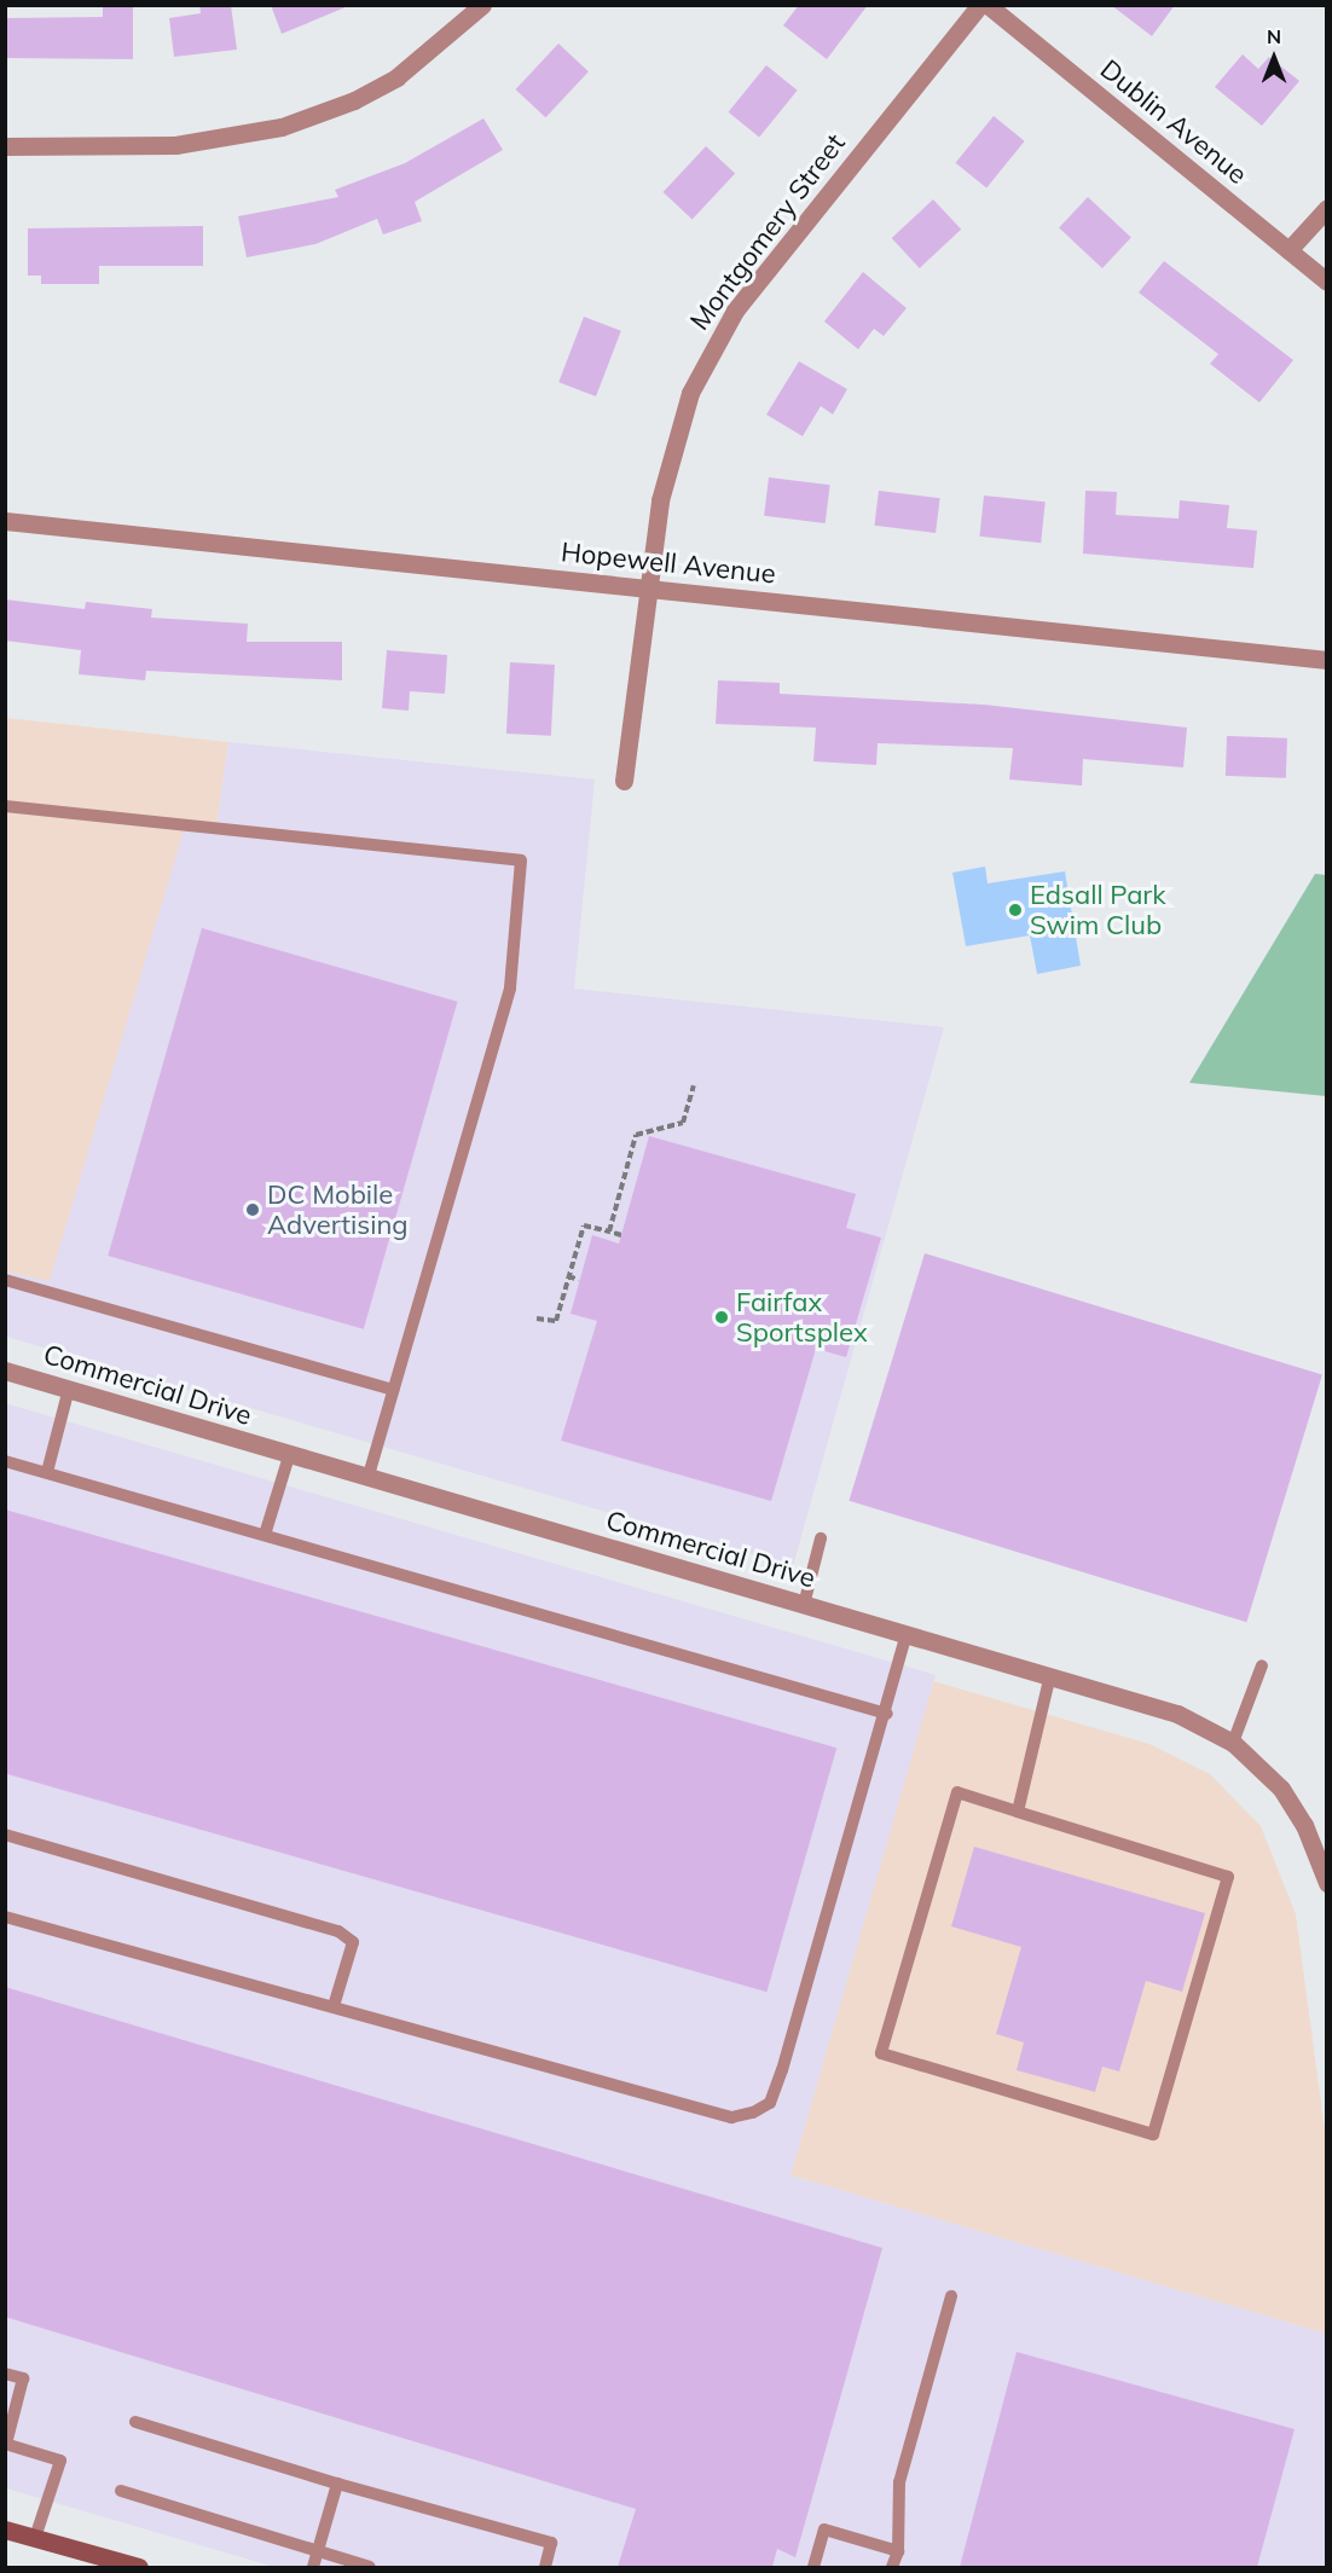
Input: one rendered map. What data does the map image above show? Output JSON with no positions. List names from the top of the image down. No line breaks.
{"streets":{"street":["Dublin Avenue","Montgomery Street","Hopewell Avenue","Commercial Drive"]},"crossings":[["Montgomery Street","Hopewell Avenue"]],"places":["Edsall Park Swim Club","DC Mobile Advertising","Fairfax Sportsplex"],"north":"top"}
